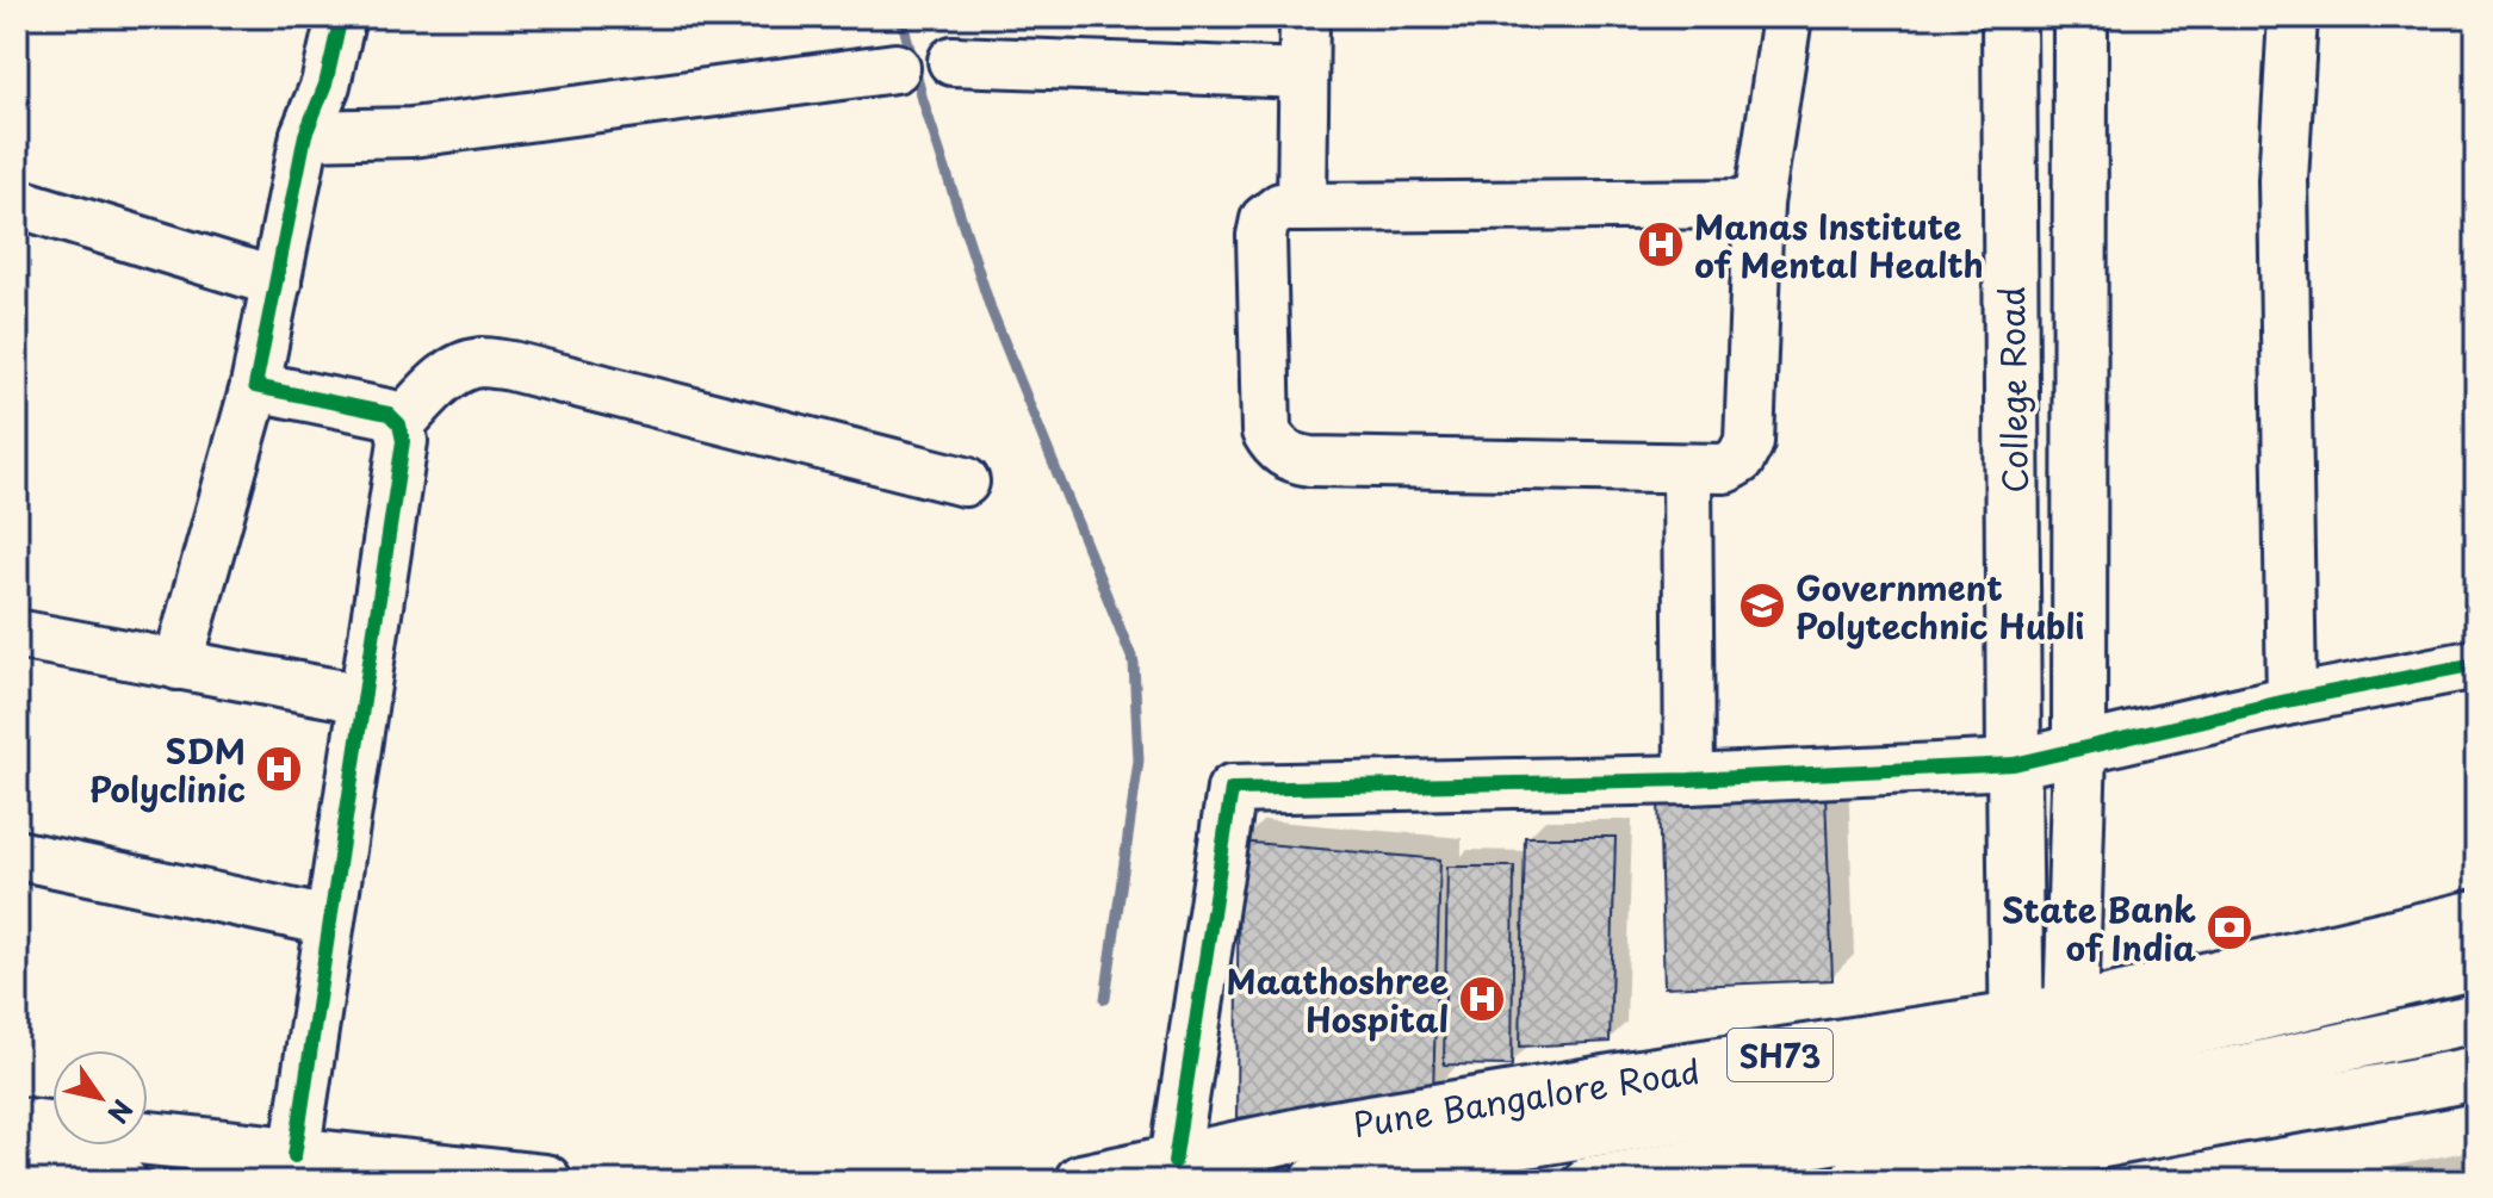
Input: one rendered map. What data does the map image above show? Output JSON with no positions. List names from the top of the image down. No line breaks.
{"streets":{"main road":["College Road","SH73","Pune Bangalore Road"]},"crossings":[["College Road","Pune Bangalore Road"]],"places":{"hospital":["Manas Institute of Mental Health","SDM Polyclinic","Maathoshree Hospital"],"school or university":["Government Polytechnic Hubli"],"bank":["State Bank of India"]},"north":"bottom right"}
